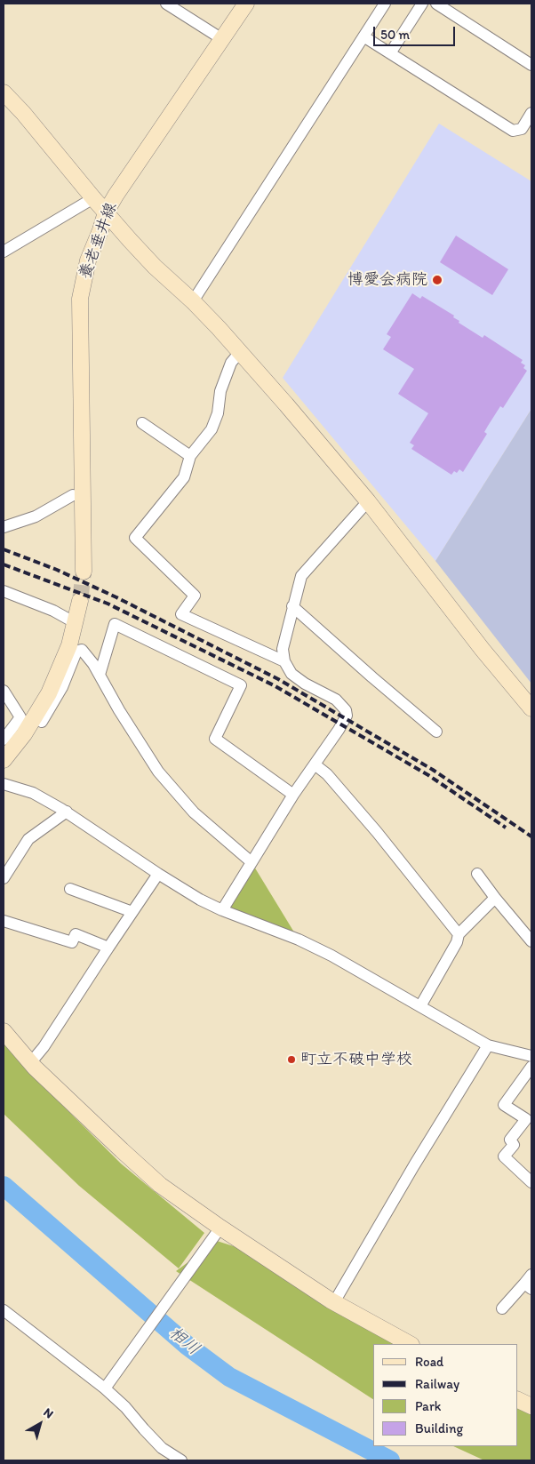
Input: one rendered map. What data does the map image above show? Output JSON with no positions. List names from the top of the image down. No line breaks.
{"streets":{"street":["養老垂井線"]},"water":["相川"],"places":["博愛会病院","町立不破中学校"],"legend":["Road","Railway","Park","Building"],"scale_bar":"50 m","north":"top right"}
